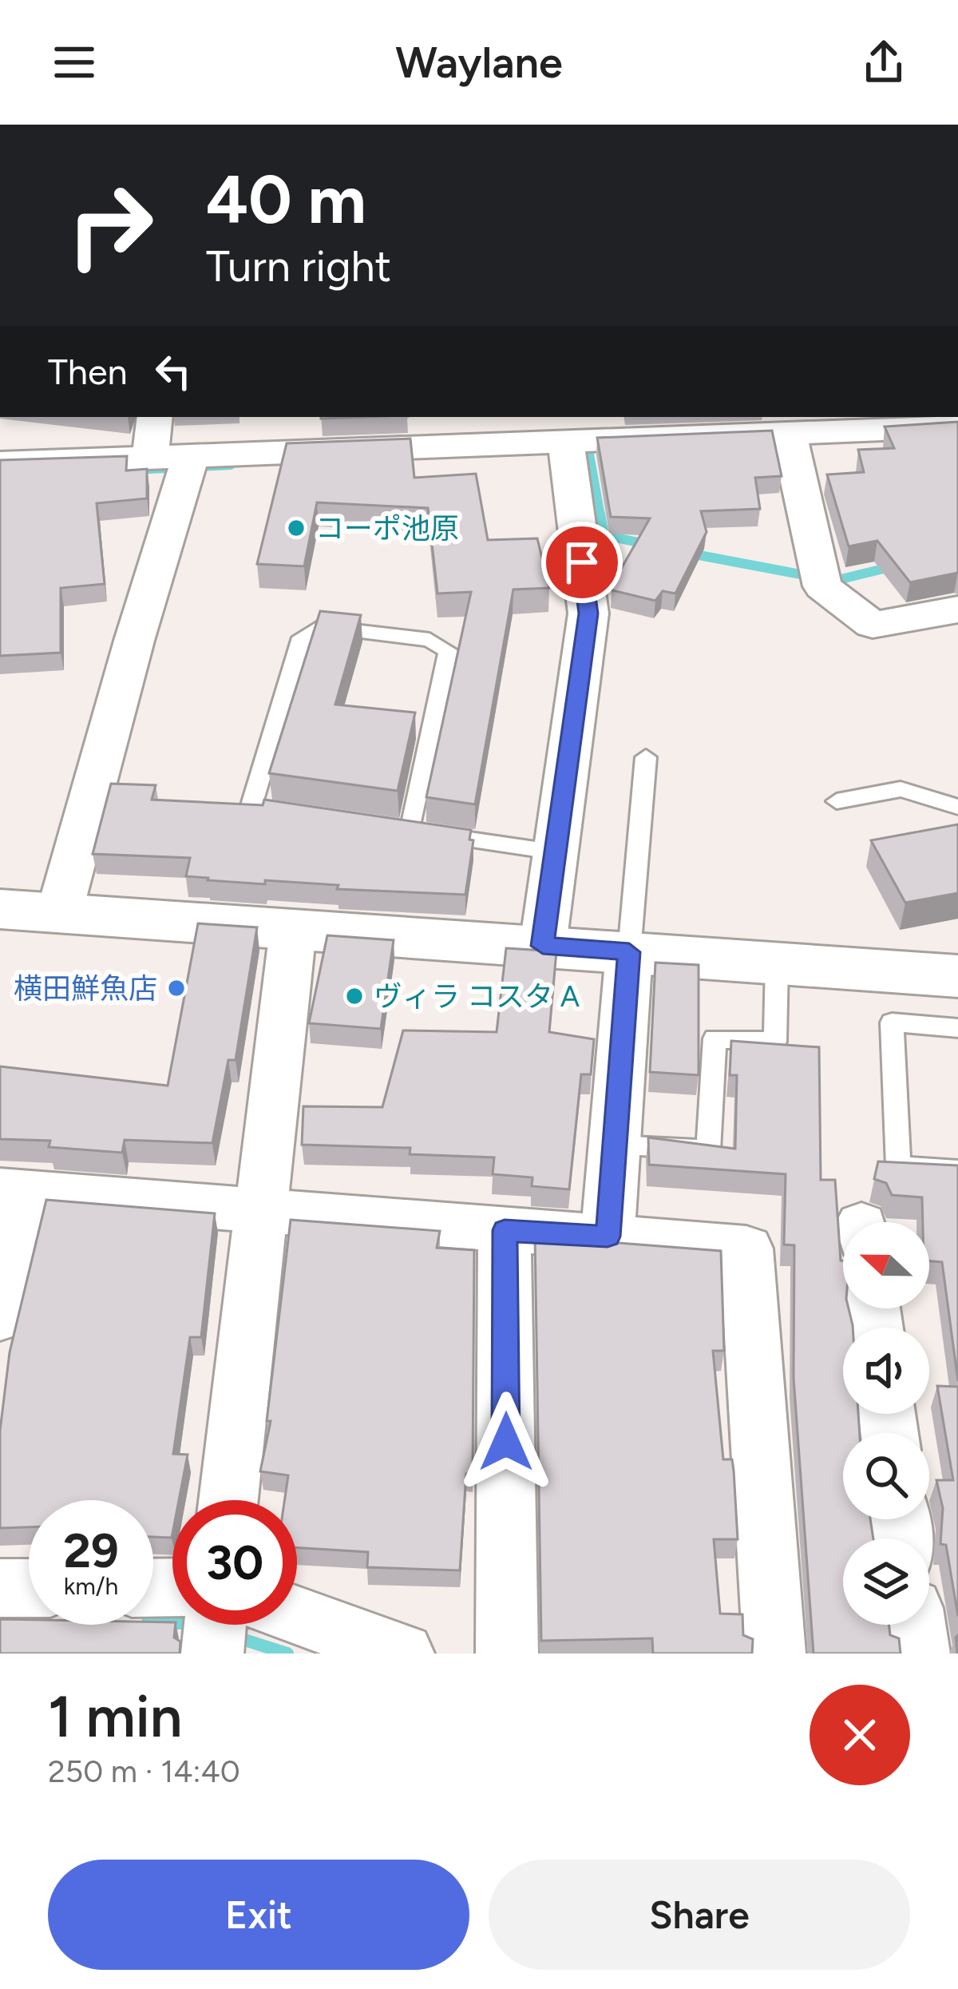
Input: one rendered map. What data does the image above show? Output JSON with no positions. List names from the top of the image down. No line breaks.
{"places":["コーポ池原","横田鮮魚店","ヴィラ コスタ A"],"north":"left","page":{"header":"Waylane","turn":["40 m","Turn right"],"then":"Then","speed":"29 km/h","limit":"30","heading":["1 min","250 m · 14:40"],"buttons":["Exit","Share"]}}
